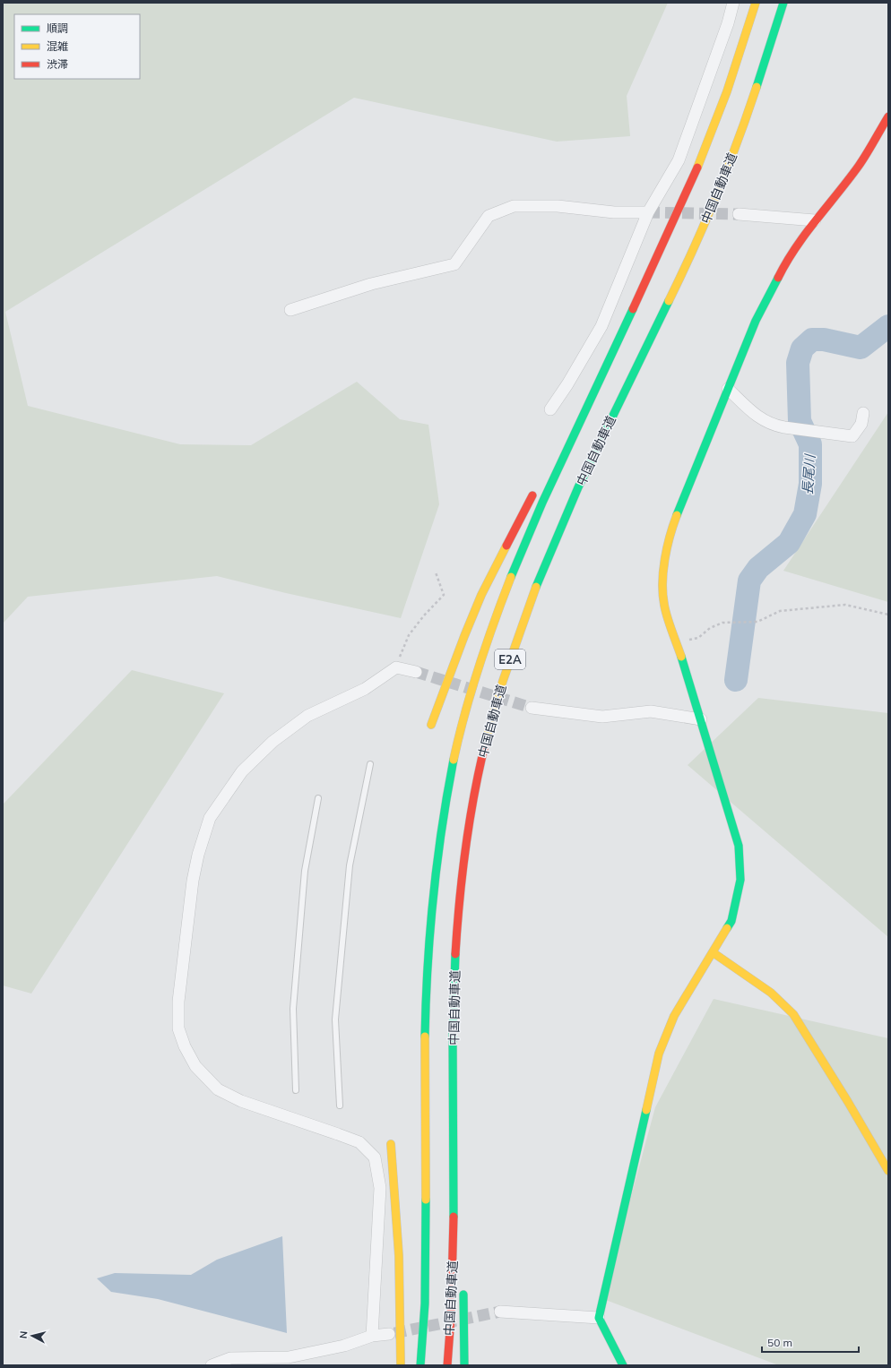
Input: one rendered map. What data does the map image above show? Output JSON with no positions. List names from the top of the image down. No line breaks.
{"streets":{"main road":["中国自動車道","E2A"]},"water":["長尾川"],"legend":["順調","混雑","渋滞"],"scale_bar":"50 m","north":"left"}
